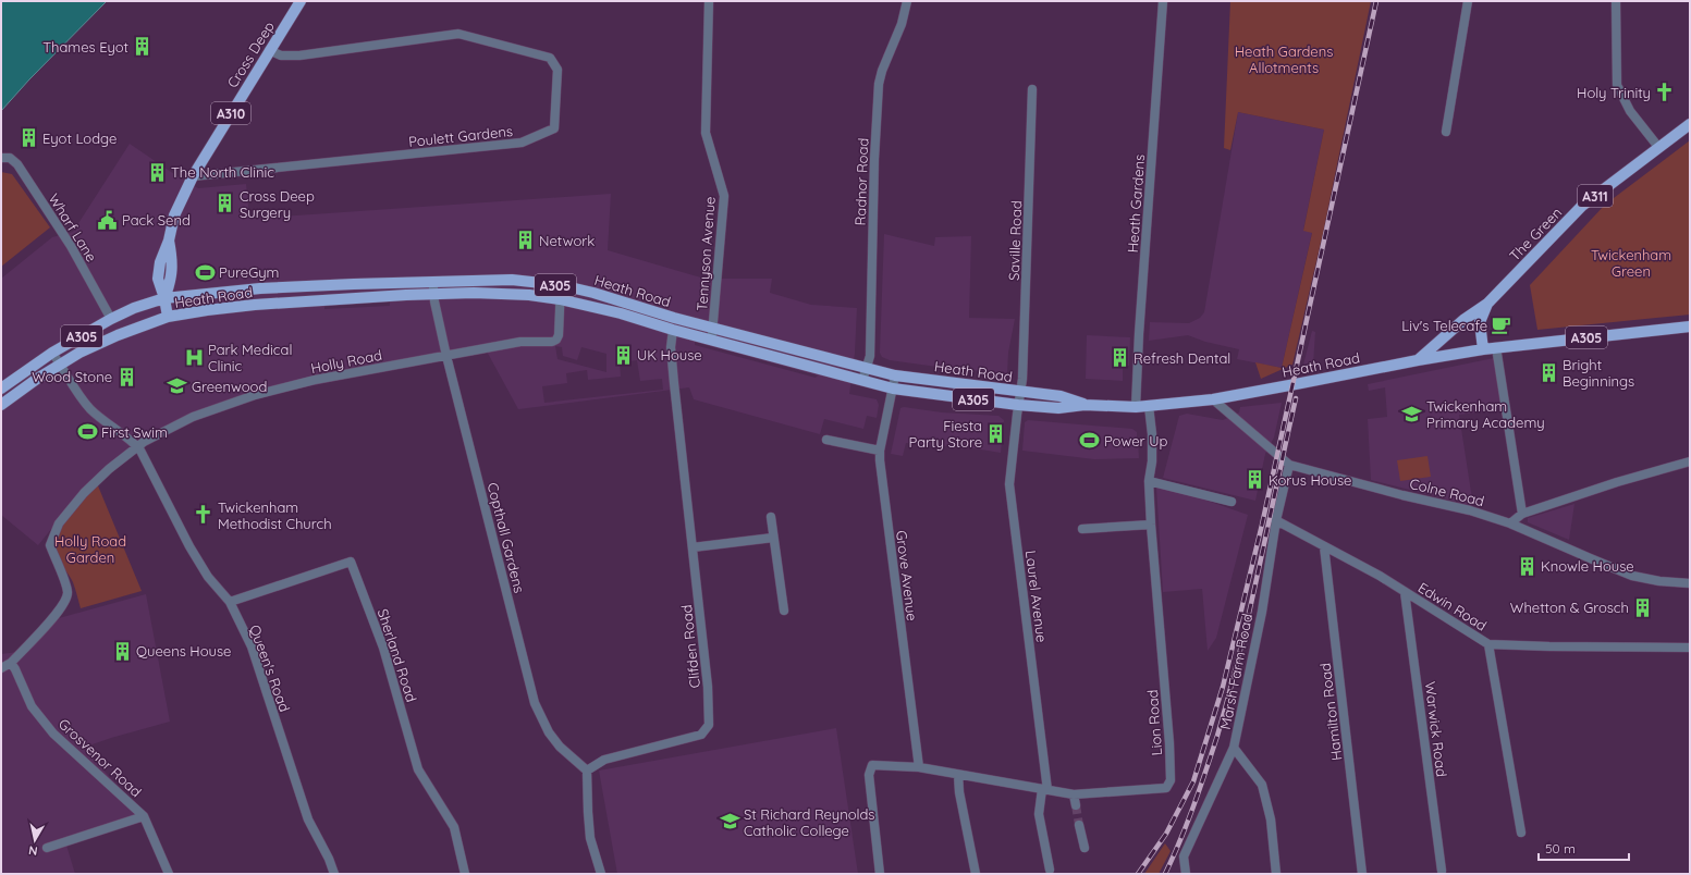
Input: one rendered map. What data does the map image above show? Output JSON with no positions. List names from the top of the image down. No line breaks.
{"streets":{"main road":["Cross Deep","A310","A311","The Green","A305","Heath Road"],"street":["Poulett Gardens","Radnor Road","Heath Gardens","Wharf Lane","Saville Road","Tennyson Avenue","Holly Road","Colne Road","Copthall Gardens","Grove Avenue","Laurel Avenue","Edwin Road","Clifden Road","Sherland Road","Queen's Road","Marsh Farm Road","Hamilton Road","Lion Road","Warwick Road","Grosvenor Road"]},"crossings":[["Cross Deep","Poulett Gardens"],["Cross Deep","A305"],["Cross Deep","Heath Road"],["Radnor Road","Heath Road"],["Heath Gardens","Heath Road"],["Wharf Lane","A305"],["The Green","A305"],["The Green","Heath Road"],["Saville Road","Heath Road"],["Saville Road","Laurel Avenue"],["Tennyson Avenue","Heath Road"],["A305","Heath Road"],["A305","Queen's Road"],["Heath Road","Holly Road"],["Heath Road","Colne Road"],["Heath Road","Copthall Gardens"],["Heath Road","Grove Avenue"],["Heath Road","Laurel Avenue"],["Heath Road","Clifden Road"],["Heath Road","Lion Road"],["Holly Road","Copthall Gardens"],["Holly Road","Queen's Road"],["Holly Road","Grosvenor Road"],["Colne Road","Marsh Farm Road"],["Copthall Gardens","Clifden Road"],["Grove Avenue","Lion Road"],["Laurel Avenue","Lion Road"],["Edwin Road","Marsh Farm Road"],["Edwin Road","Hamilton Road"],["Edwin Road","Warwick Road"],["Sherland Road","Queen's Road"]],"parks":["Heath Gardens Allotments","Twickenham Green","Holly Road Garden"],"places":{"building":["Thames Eyot","Eyot Lodge","The North Clinic","Cross Deep Surgery","Network","UK House","Refresh Dental","Bright Beginnings","Wood Stone","Fiesta Party Store","Korus House","Knowle House","Whetton & Grosch","Queens House"],"church":["Holy Trinity","Twickenham Methodist Church"],"public building":["Pack Send"],"sports":["PureGym","First Swim","Power Up"],"cafe":["Liv's Telecafe"],"hospital":["Park Medical Clinic"],"school or university":["Greenwood","Twickenham Primary Academy","St Richard Reynolds Catholic College"]},"scale_bar":"50 m","north":"bottom"}
